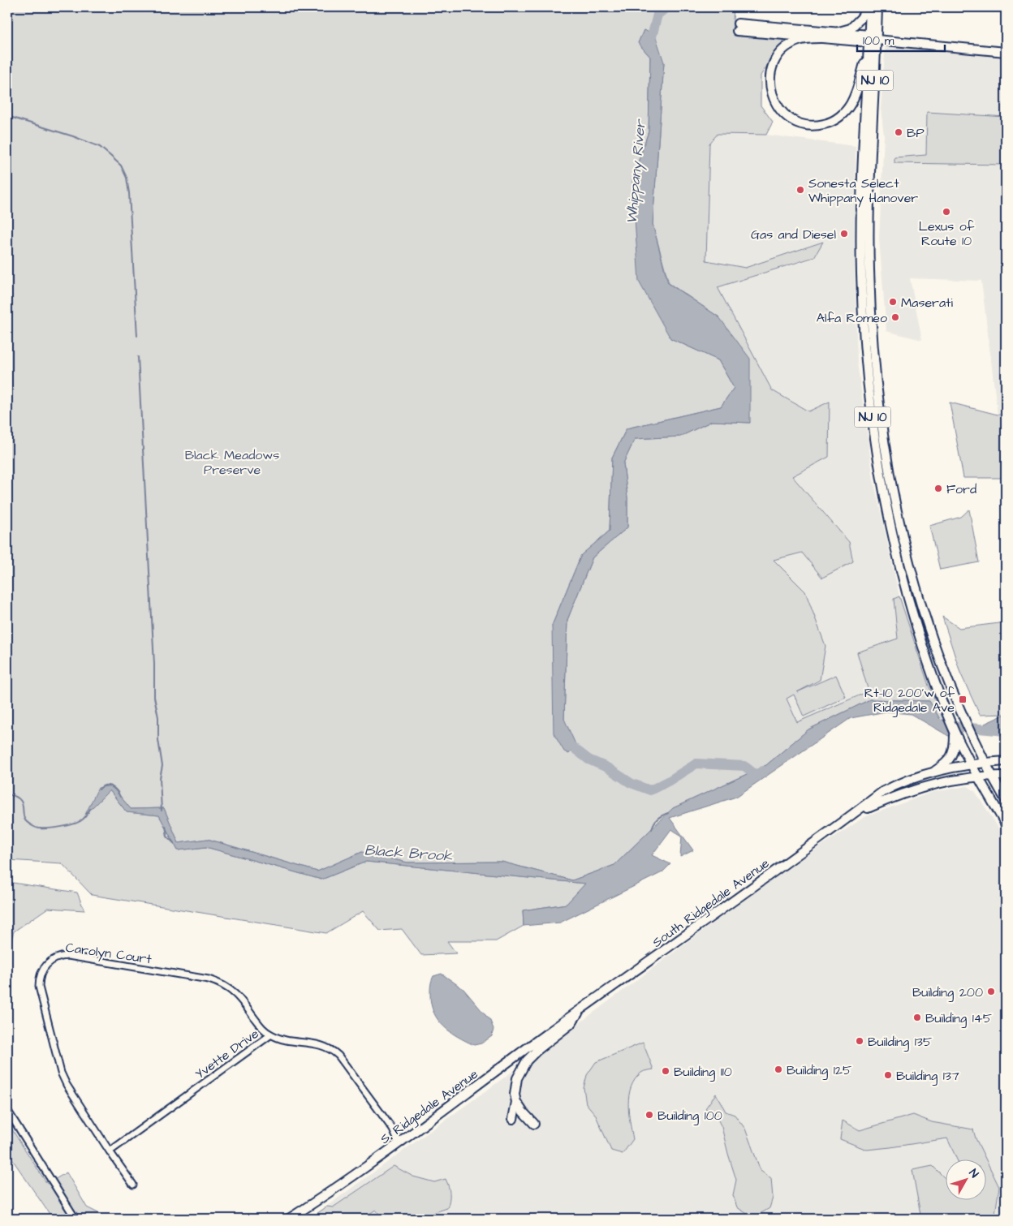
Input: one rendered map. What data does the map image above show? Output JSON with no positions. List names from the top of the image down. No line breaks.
{"streets":{"main road":["NJ 10","South Ridgedale Avenue","S. Ridgedale Avenue"],"street":["Carolyn Court","Yvette Drive"]},"crossings":[["NJ 10","South Ridgedale Avenue"],["South Ridgedale Avenue","S. Ridgedale Avenue"],["Carolyn Court","Yvette Drive"],["Yvette Drive","S. Ridgedale Avenue"]],"water":["Whippany River","Black Brook"],"parks":["Black Meadows Preserve"],"places":{"other":["BP","Sonesta Select Whippany Hanover","Lexus of Route 10","Gas and Diesel","Maserati","Alfa Romeo","Ford","Building 200","Building 145","Building 135","Building 125","Building 110","Building 137","Building 100"],"transit":["Rt-10 200'w of Ridgedale Ave"]},"scale_bar":"100 m","north":"top right"}
